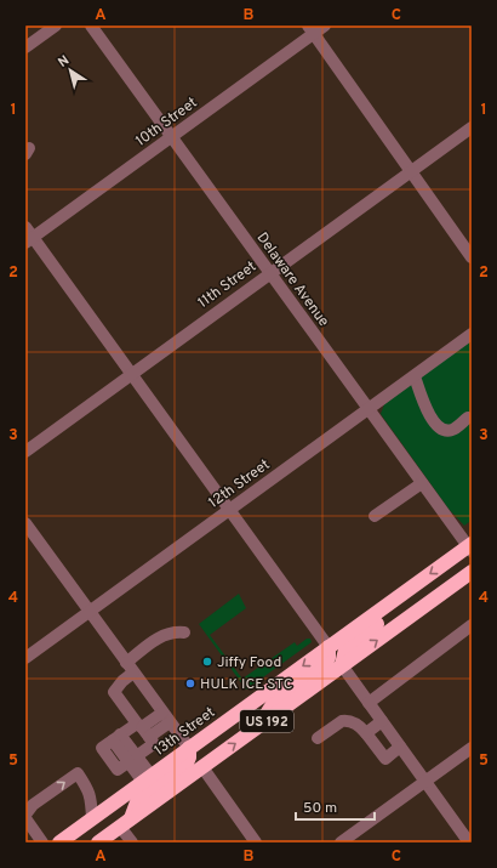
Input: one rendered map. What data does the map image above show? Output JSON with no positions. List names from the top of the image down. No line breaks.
{"streets":{"highway":["US 192","13th Street"],"street":["10th Street","Delaware Avenue","11th Street","12th Street"]},"crossings":[["10th Street","Delaware Avenue"],["Delaware Avenue","11th Street"],["Delaware Avenue","12th Street"],["Delaware Avenue","13th Street"]],"places":["Jiffy Food","HULK ICE STC"],"scale_bar":"50 m","north":"top left","grid":{"columns":["A","B","C"],"rows":["1","2","3","4","5"]}}
